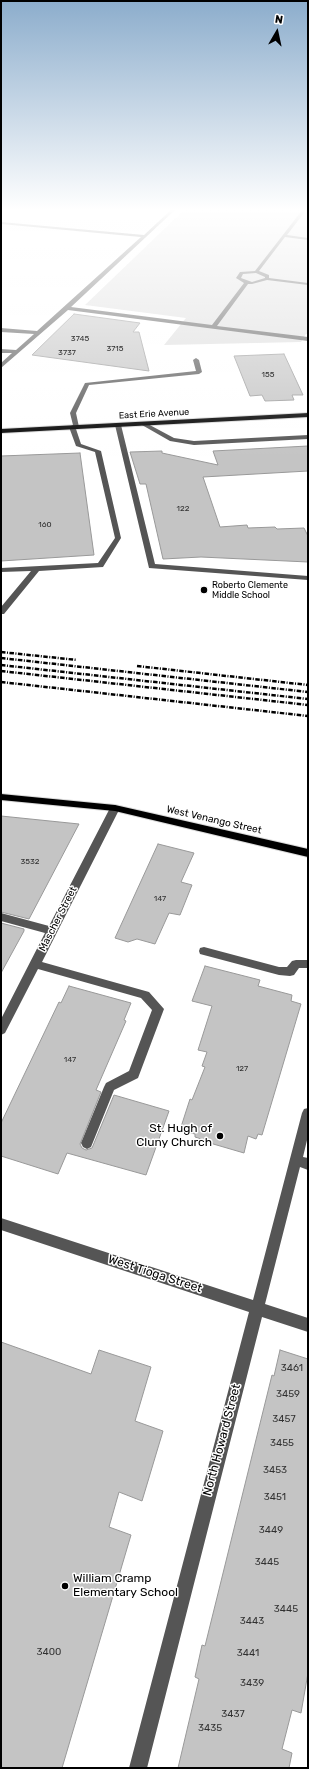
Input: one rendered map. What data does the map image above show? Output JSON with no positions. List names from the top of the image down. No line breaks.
{"streets":{"main road":["East Erie Avenue","West Venango Street"],"street":["Mascher Street","West Tioga Street","North Howard Street"]},"crossings":[["West Venango Street","Mascher Street"],["West Tioga Street","North Howard Street"]],"places":["Roberto Clemente Middle School","St. Hugh of Cluny Church","William Cramp Elementary School"],"house_numbers":["3745","3715","3737","155","122","160","3532","147","147","127","3461","3459","3457","3455","3453","3451","3449","3445","3445","3443","3400","3441","3439","3437","3435"],"north":"top"}
